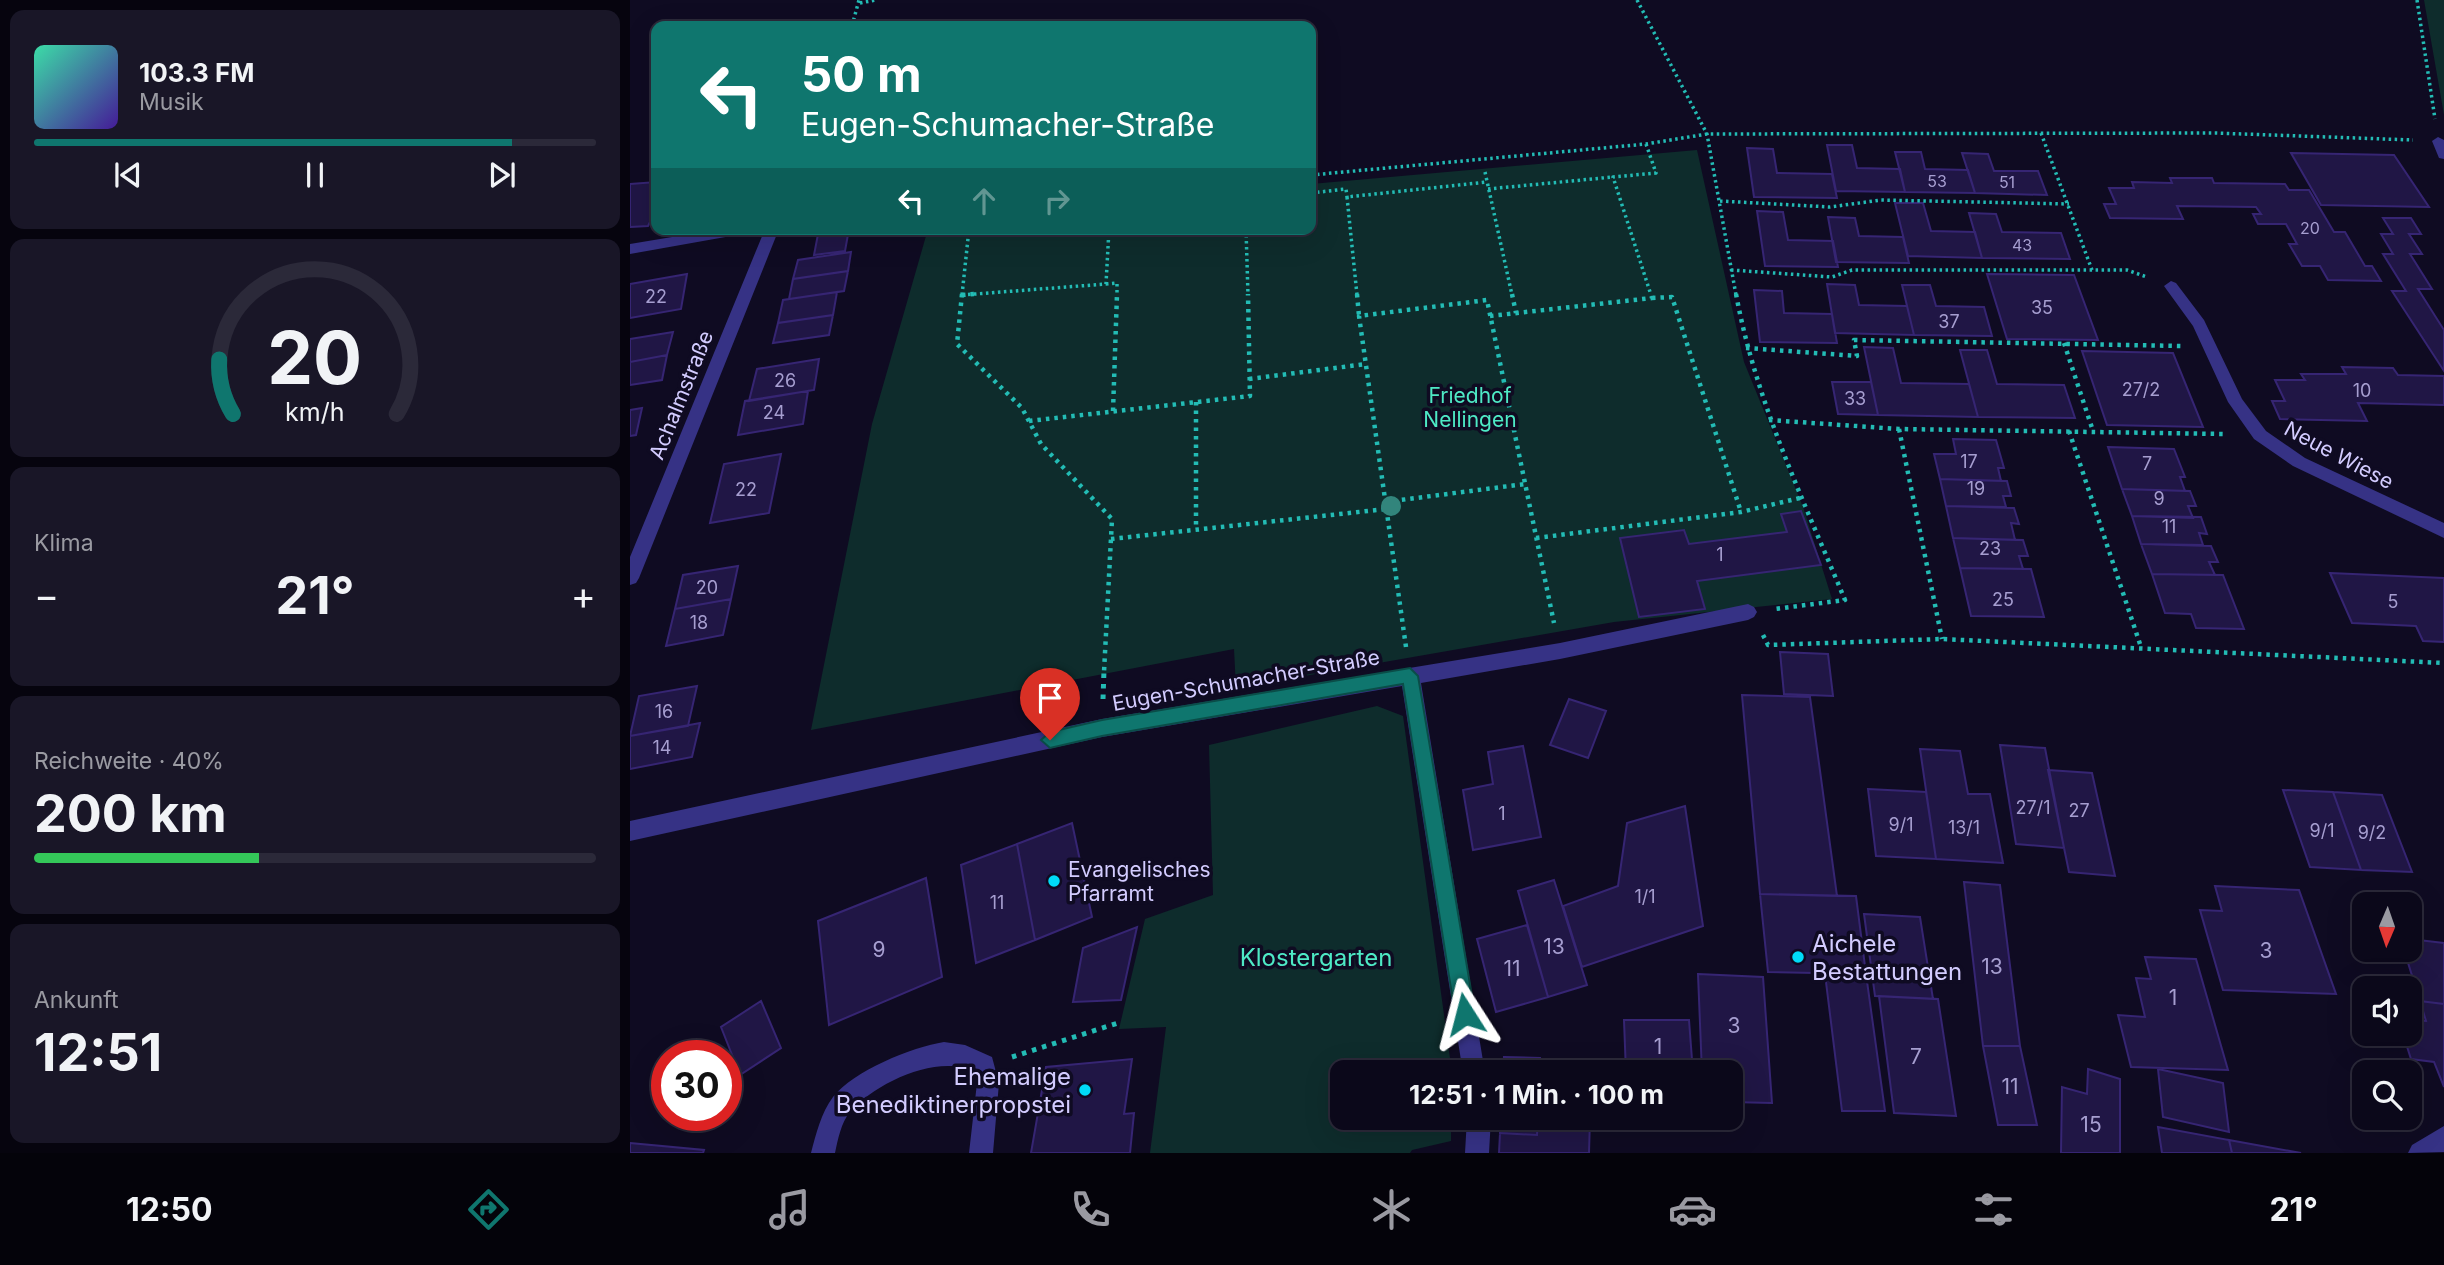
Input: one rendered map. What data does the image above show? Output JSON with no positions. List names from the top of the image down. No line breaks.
{"streets":{"street":["Achalmstraße","Neue Wiese","Eugen-Schumacher-Straße"]},"parks":["Friedhof Nellingen","Klostergarten"],"places":["Evangelisches Pfarramt","Aichele Bestattungen","Ehemalige Benediktinerpropstei"],"house_numbers":["53","51","20","43","22","35","37","26","27/2","10","33","24","17","7","19","22","9","11","23","1","20","25","5","18","16","14","27/1","27","1","9/1","13/1","9/1","9/2","1/1","11","13","9","3","13","11","1","3","1","7","11","15"],"north":"bottom","page":{"turn":["50 m","Eugen-Schumacher-Straße"],"song":["103.3 FM","Musik"],"tile":["Klima",["Reichweite · 40%","200 km"],["Ankunft","12:51"]],"heat":["−","21°","+"],"limit":"30","trip":"12:51 · 1 Min. · 100 m","tabs":["12:50","21°"],"gauge":["20","km/h"]}}
